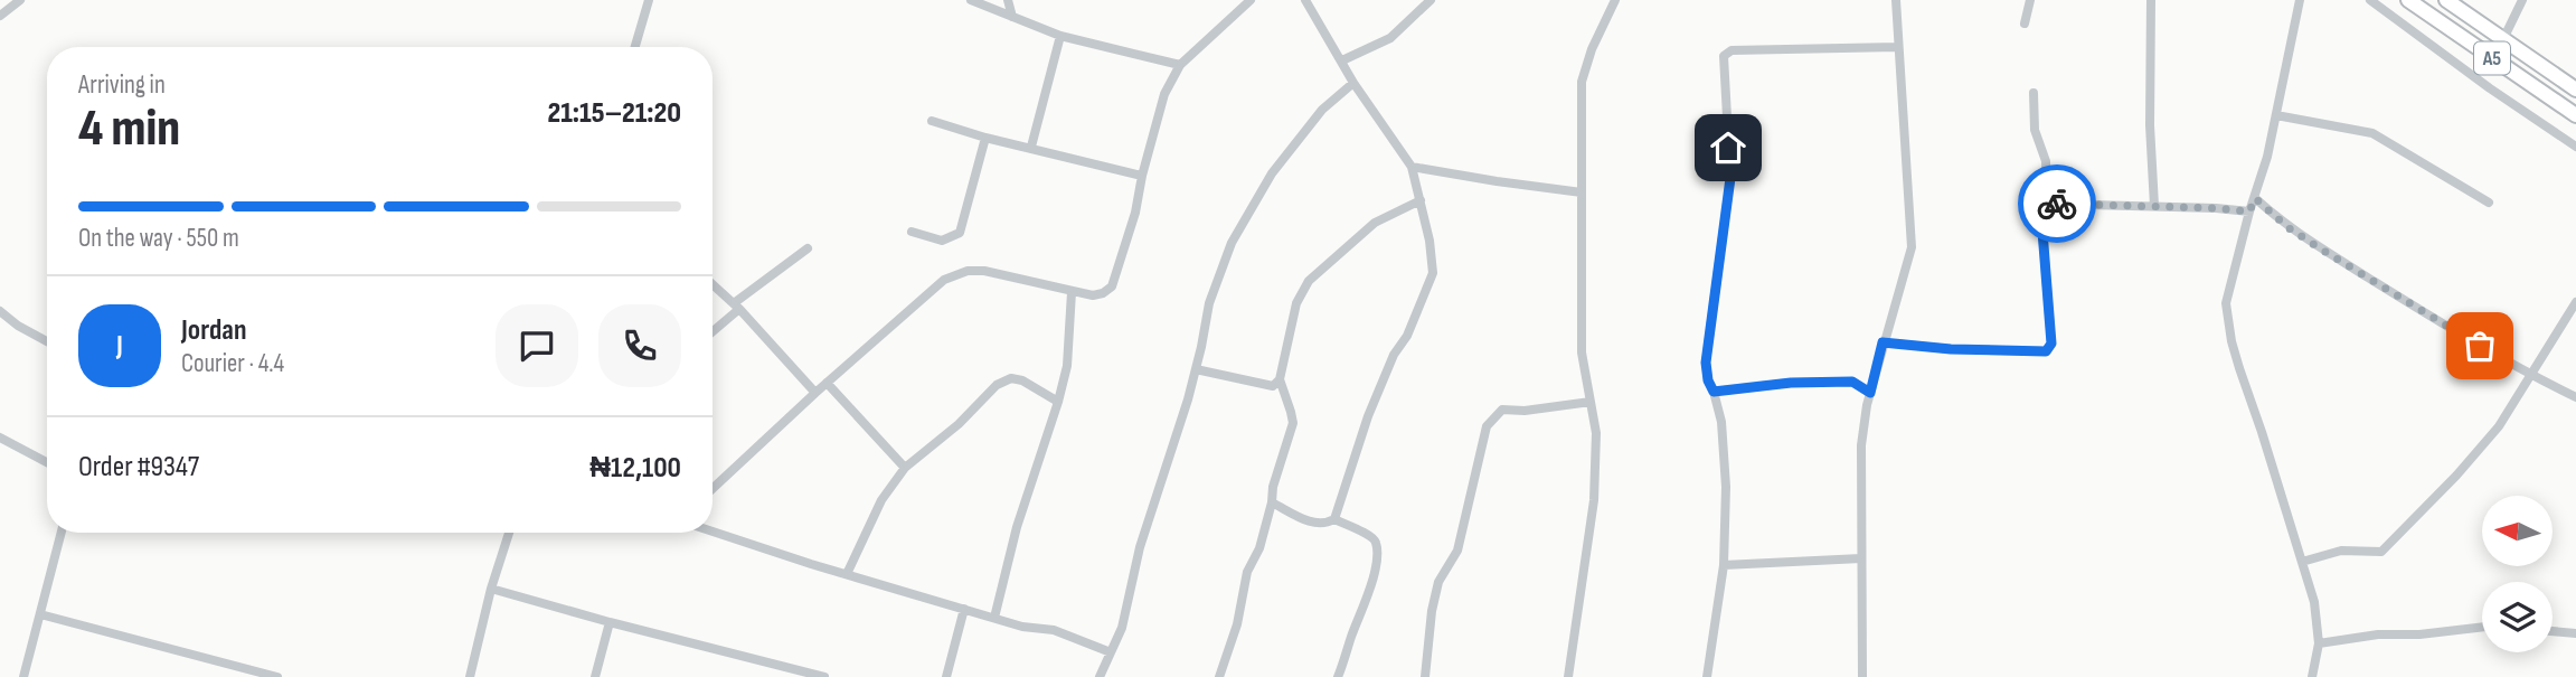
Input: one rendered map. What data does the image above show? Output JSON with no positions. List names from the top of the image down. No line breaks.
{"streets":{"highway":["A5"]},"north":"left","page":{"heading":["4 min","Arriving in","21:15–21:20"],"panel":["Jordan","Courier · 4.4","Order #9347","₦12,100"],"bar":"On the way · 550 m","round":"J"}}
